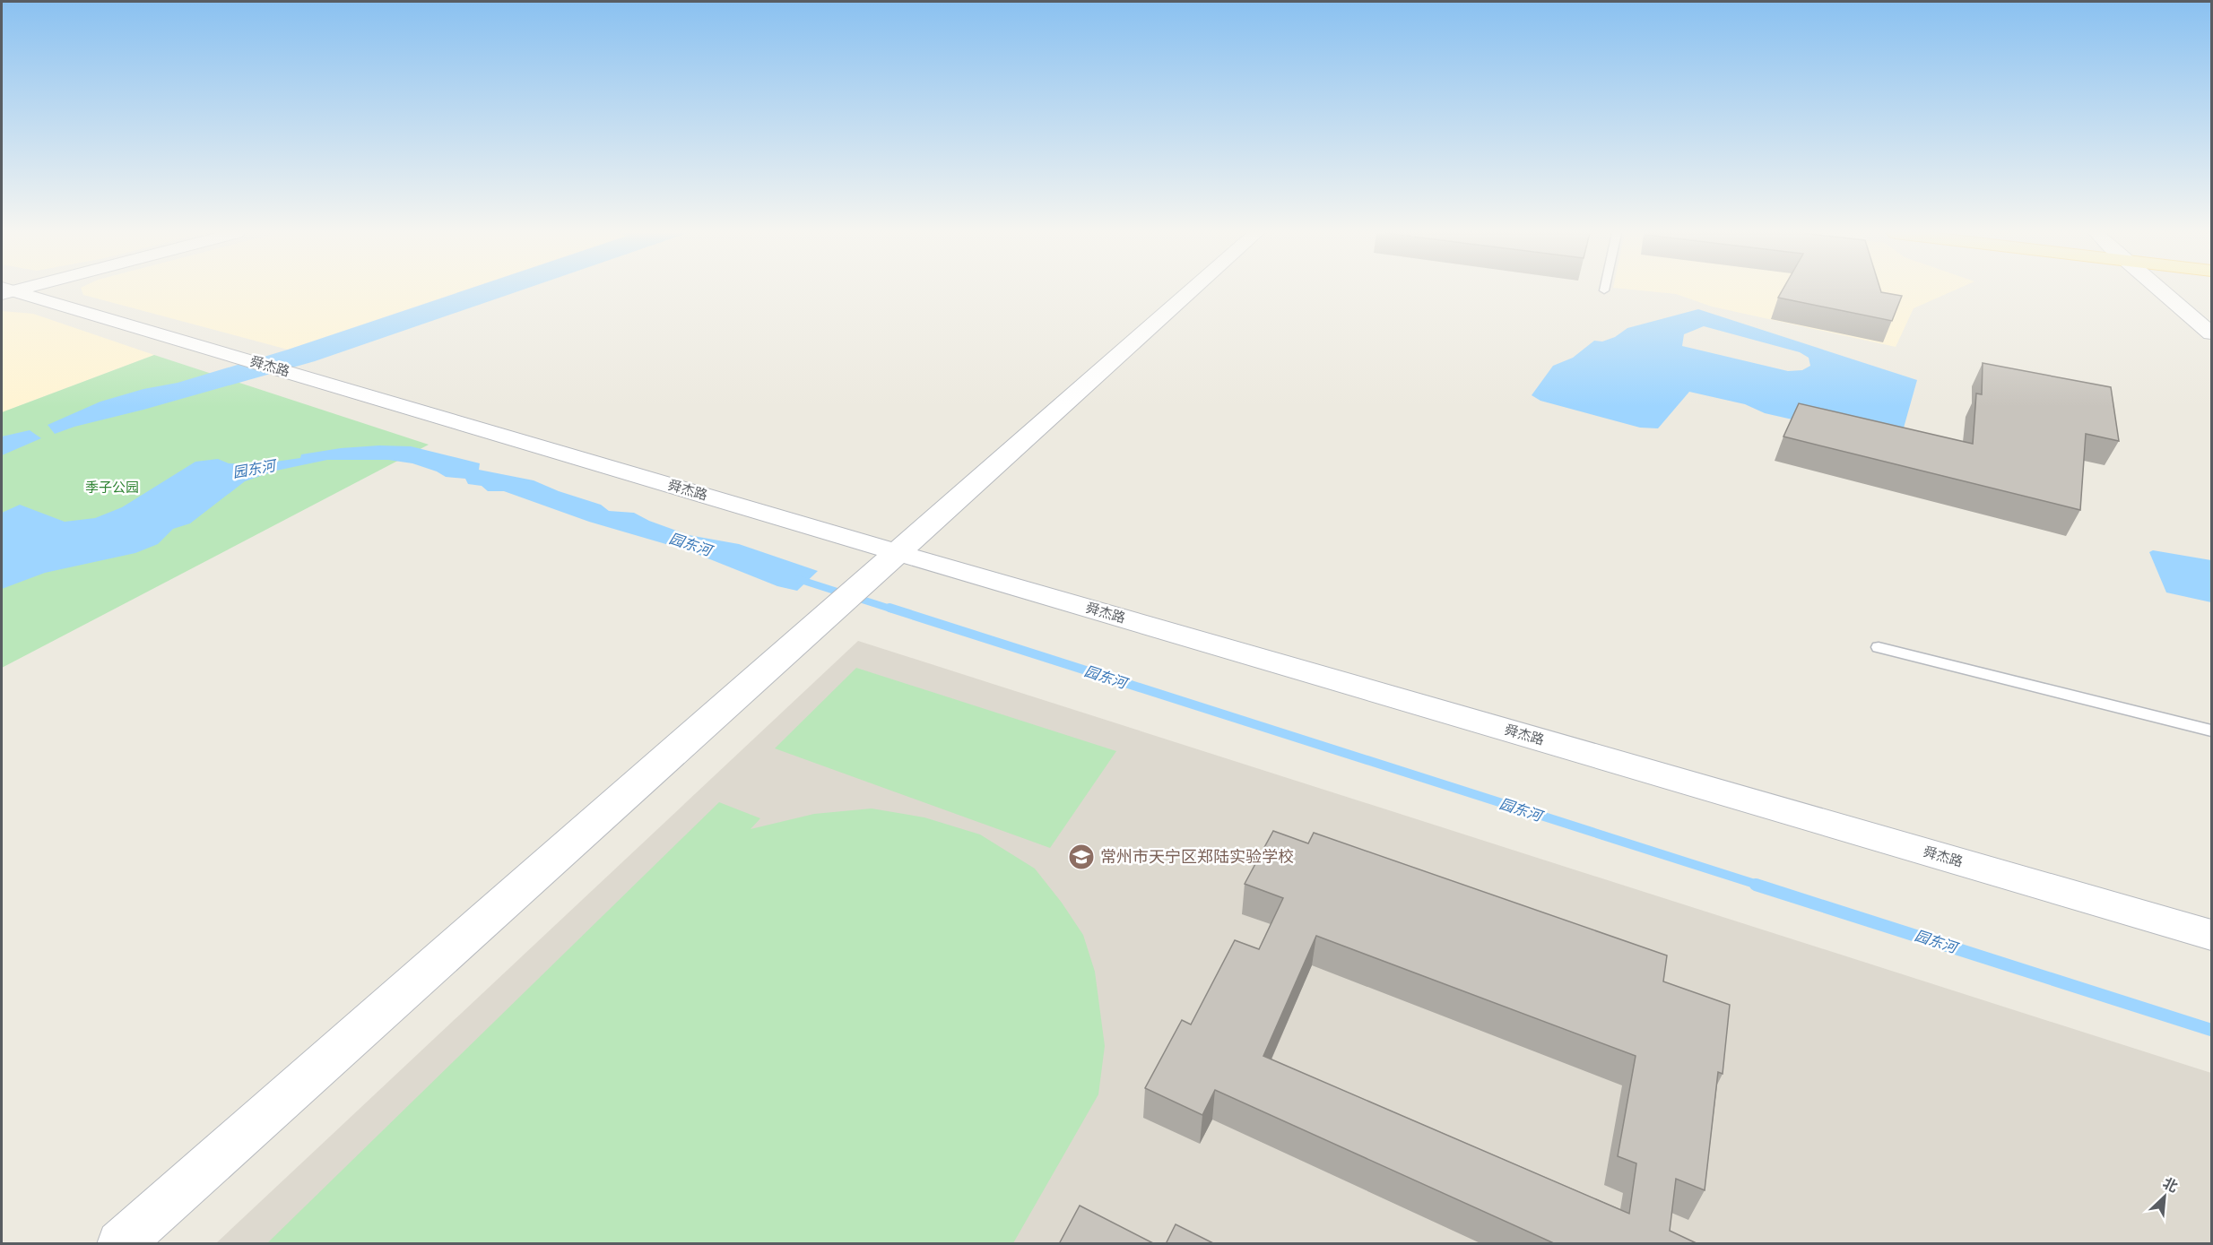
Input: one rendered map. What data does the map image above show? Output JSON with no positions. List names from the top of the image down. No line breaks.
{"streets":{"street":["舜杰路"]},"water":["园东河"],"parks":["季子公园"],"places":{"school or university":["常州市天宁区郑陆实验学校"]},"north":"top right"}
